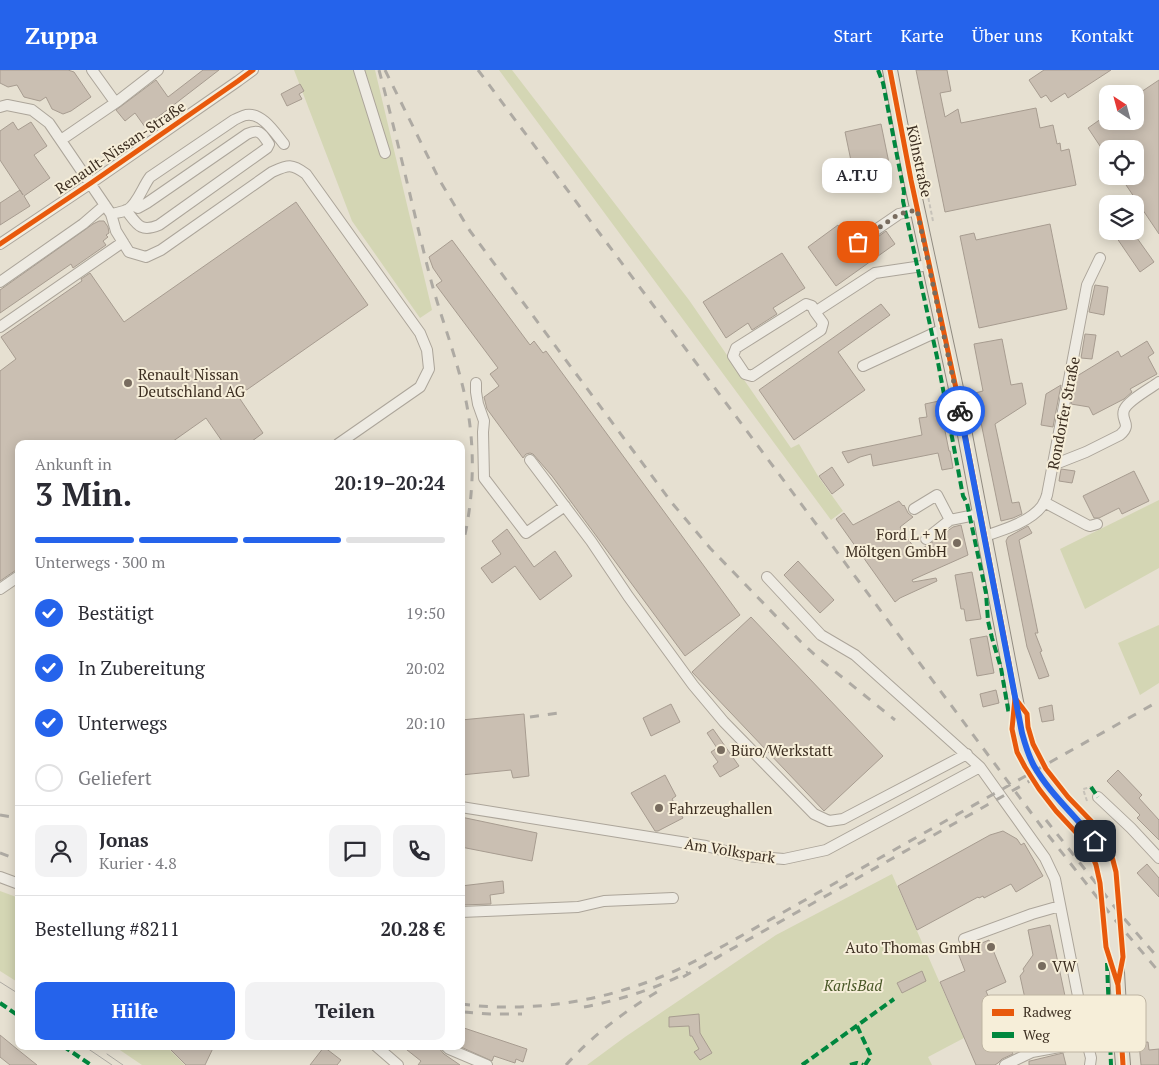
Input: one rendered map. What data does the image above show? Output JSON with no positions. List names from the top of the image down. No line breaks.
{"streets":{"main road":["Kölnstraße"],"street":["Renault-Nissan-Straße","Rondorfer Straße","Am Volkspark"]},"parks":["KarlsBad"],"places":["A.T.U","Renault Nissan Deutschland AG","Ford L + M Möltgen GmbH","Büro/Werkstatt","Fahrzeughallen","Auto Thomas GmbH","VW"],"legend":["Radweg","Weg"],"north":"top left","page":{"header":"Zuppa","nav":["Start","Karte","Über uns","Kontakt"],"bubble":"A.T.U","heading":["3 Min.","Ankunft in","20:19–20:24"],"panel":["Jonas","Kurier · 4.8","Bestellung #8211","20.28 €"],"bar":"Unterwegs · 300 m","list":[["Bestätigt","19:50"],["In Zubereitung","20:02"],["Unterwegs","20:10"],"Geliefert"],"buttons":["Hilfe","Teilen"]}}
